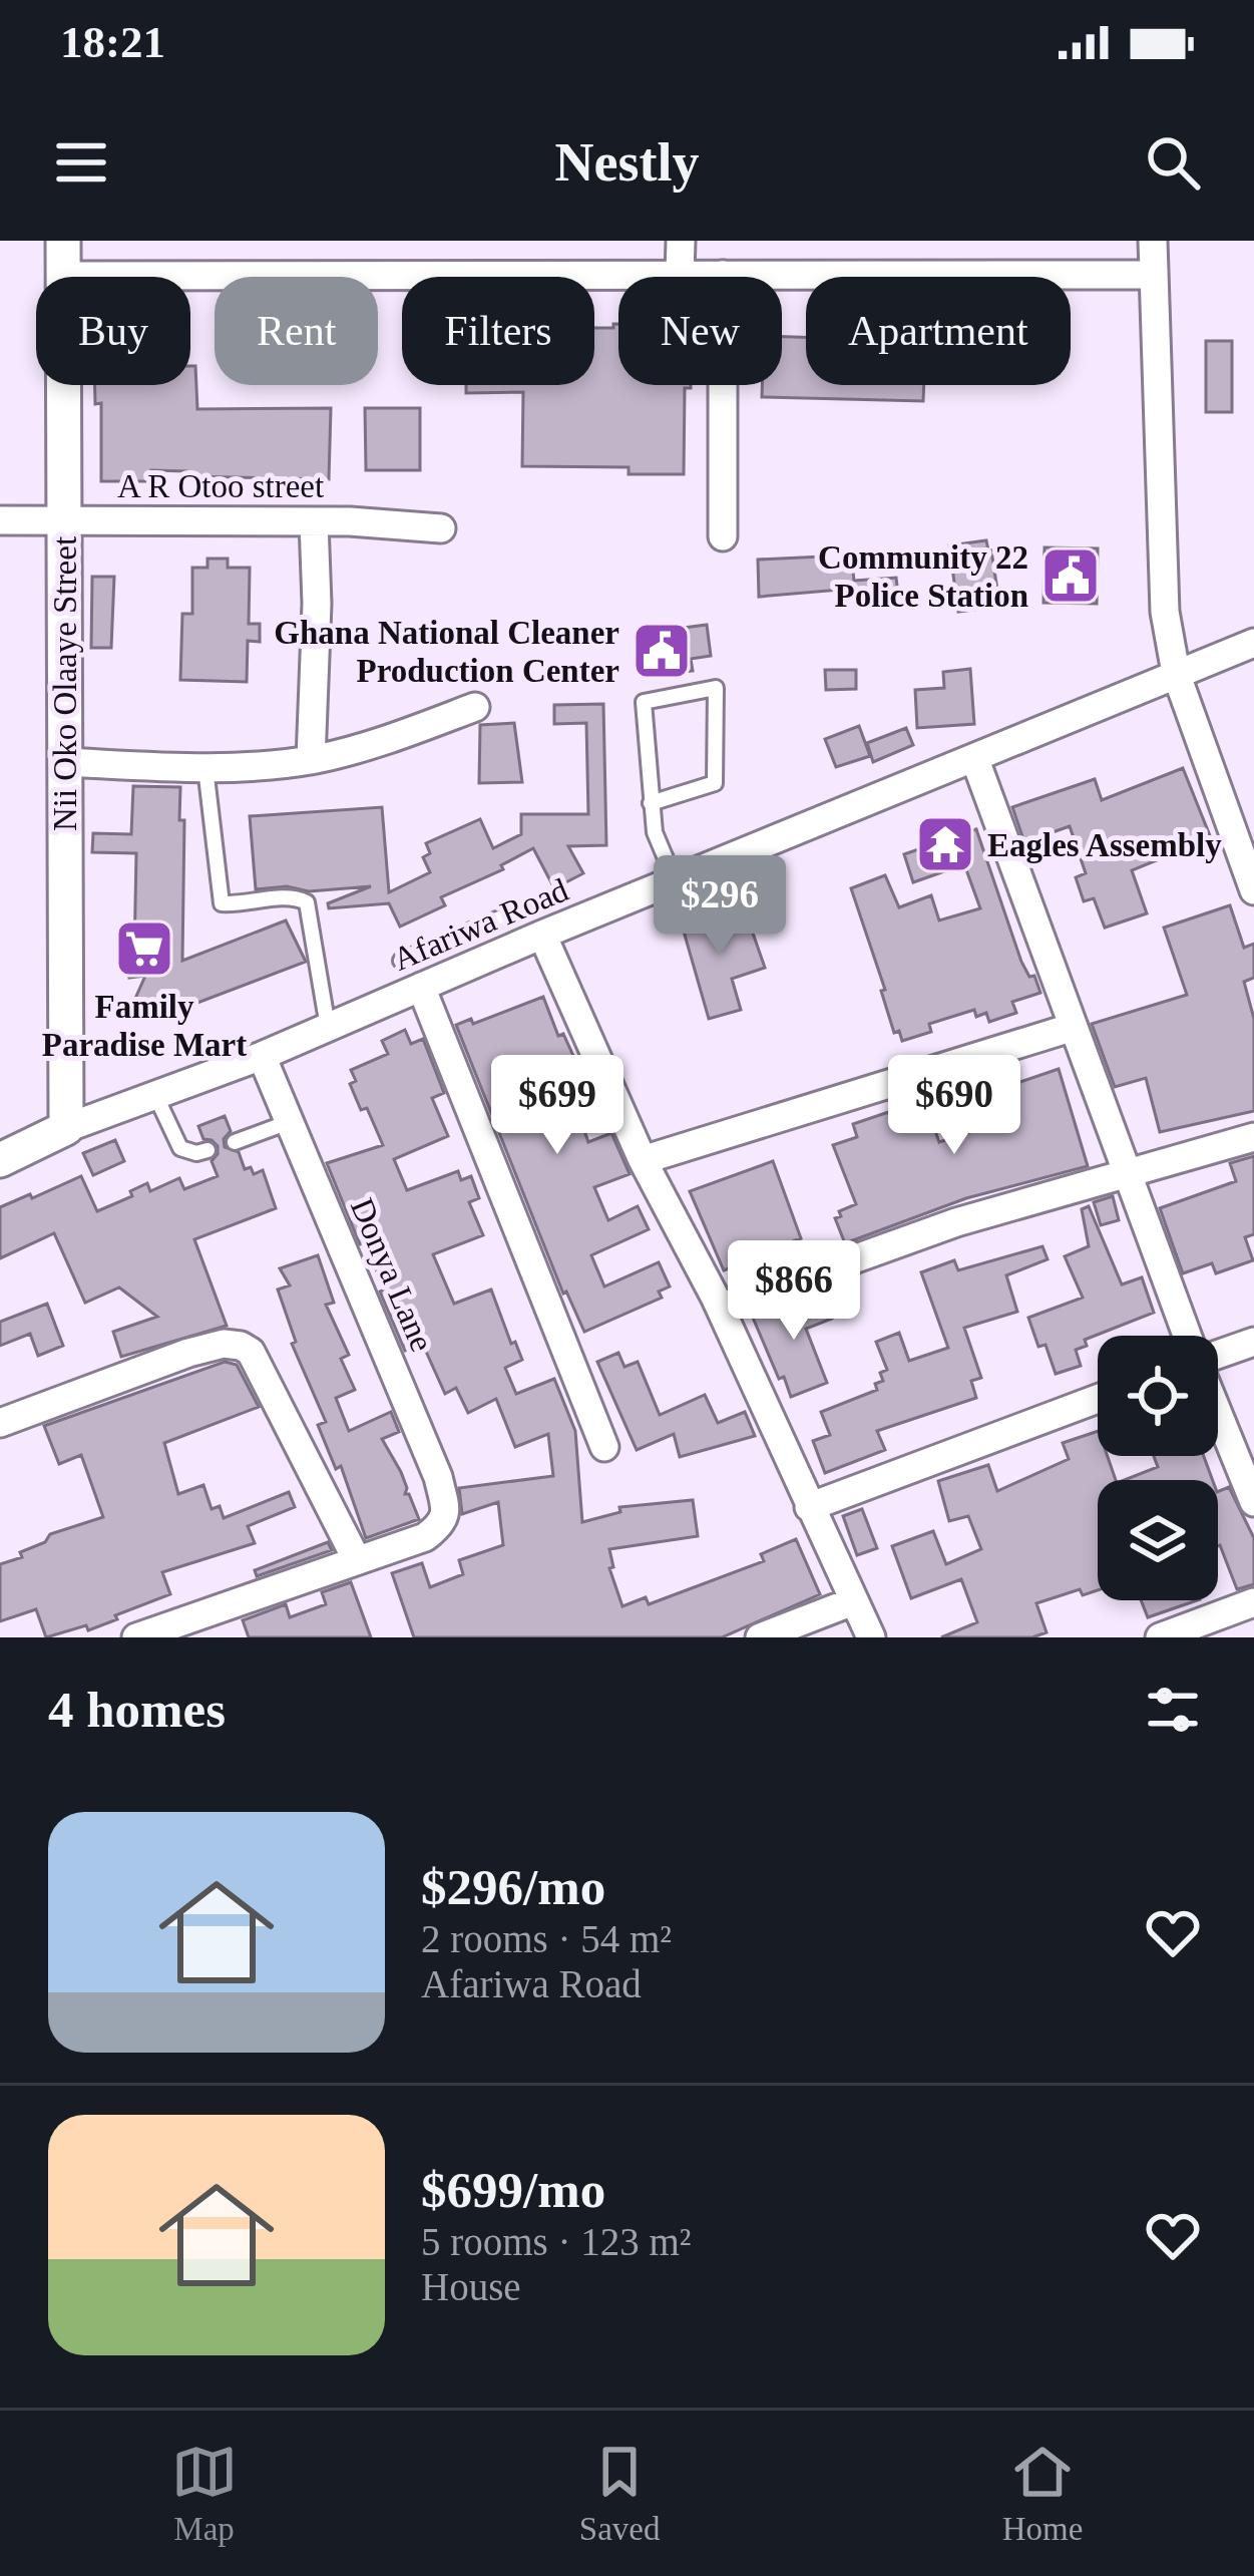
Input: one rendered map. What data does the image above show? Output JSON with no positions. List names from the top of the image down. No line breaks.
{"streets":{"street":["A R Otoo street","Nii Oko Olaaye Street","Afariwa Road","Donya Lane"]},"crossings":[["A R Otoo street","Nii Oko Olaaye Street"],["Nii Oko Olaaye Street","Afariwa Road"],["Afariwa Road","Donya Lane"]],"places":{"public building":["Community 22 Police Station","Ghana National Cleaner Production Center"],"temple":["Eagles Assembly"],"supermarket":["Family Paradise Mart"]},"page":{"status":"18:21","header":"Nestly","chip":["Buy","Rent","Filters","New","Apartment"],"price":["$296","$699","$690","$866"],"heading":"4 homes","list":[{"name":"$296/mo","note":"2 rooms · 54 m² · Afariwa Road"},{"name":"$699/mo","note":"5 rooms · 123 m² · House"}],"tabs":["Map","Saved","Home"]}}
